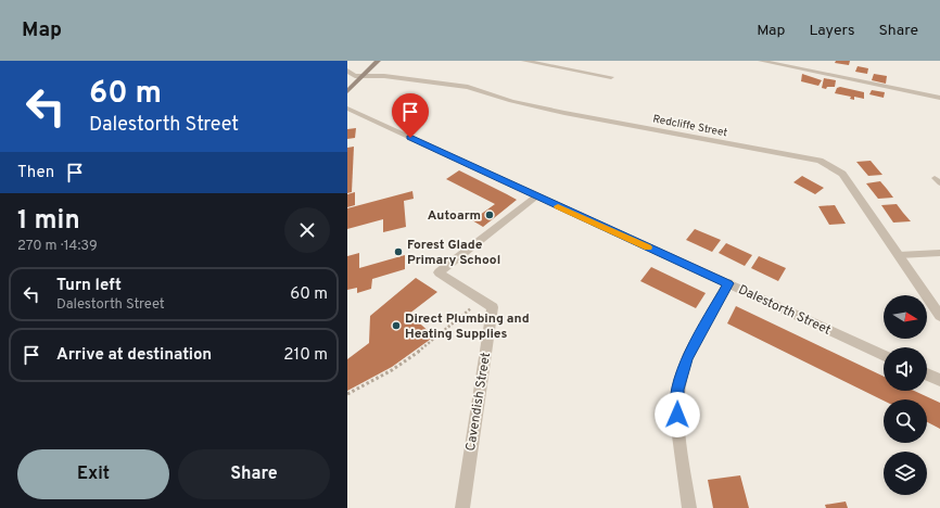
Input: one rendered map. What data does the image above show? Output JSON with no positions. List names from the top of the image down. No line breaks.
{"streets":{"street":["Redcliffe Street","Dalestorth Street","Cavendish Street"]},"crossings":[["Dalestorth Street","Cavendish Street"]],"places":["Autoarm","Forest Glade Primary School","Direct Plumbing and Heating Supplies"],"north":"right","page":{"header":"Map","nav":["Map","Layers","Share"],"turn":["60 m","Dalestorth Street"],"then":"Then","heading":["1 min","270 m · 14:39"],"list":[{"name":"Turn left","note":"Dalestorth Street","value":"60 m"},{"name":"Arrive at destination","value":"210 m"}],"buttons":["Exit","Share"]}}
